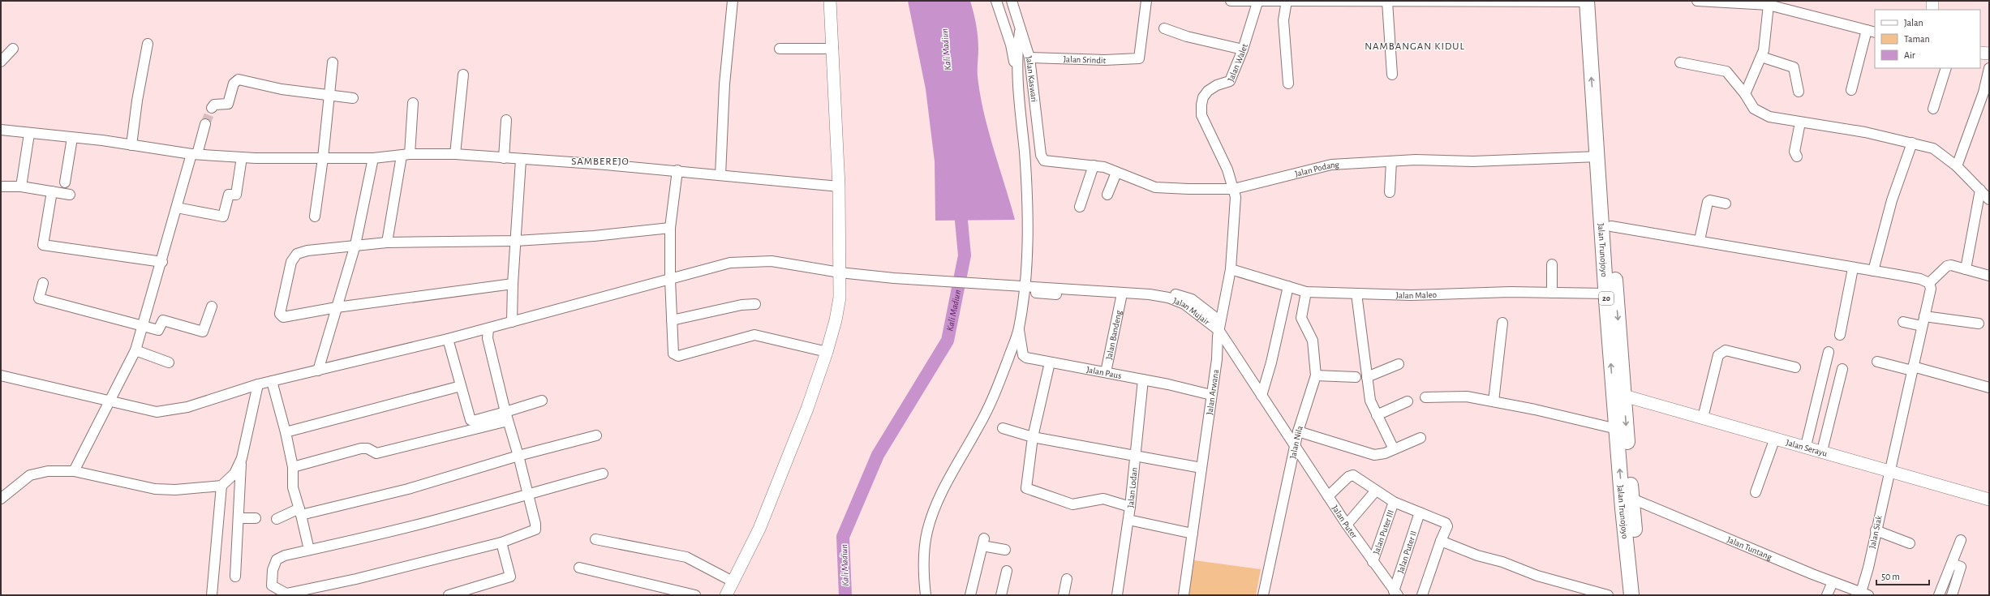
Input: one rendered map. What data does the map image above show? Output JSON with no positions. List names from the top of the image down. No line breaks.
{"streets":{"highway":["Jalan Trunojoyo","20"],"main road":["Jalan Serayu"],"street":["Jalan Srindit","Jalan Walet","Jalan Kaswari","Jalan Podang","Jalan Maleo","Jalan Mujair","Jalan Bandeng","Jalan Paus","Jalan Arwana","Jalan Nila","Jalan Lodan","Jalan Puter","Jalan Puter III","Jalan Siak","Jalan Tuntang","Jalan Puter II"]},"crossings":[["Jalan Srindit","Jalan Kaswari"],["Jalan Walet","Jalan Podang"],["Jalan Walet","Jalan Arwana"],["Jalan Kaswari","Jalan Podang"],["Jalan Podang","Jalan Trunojoyo"],["Jalan Podang","Jalan Arwana"],["Jalan Trunojoyo","Jalan Maleo"],["Jalan Trunojoyo","Jalan Serayu"],["Jalan Trunojoyo","Jalan Tuntang"],["Jalan Maleo","Jalan Arwana"],["Jalan Maleo","Jalan Nila"],["Jalan Mujair","Jalan Arwana"],["Jalan Mujair","Jalan Nila"],["Jalan Mujair","Jalan Puter"],["Jalan Bandeng","Jalan Paus"],["Jalan Paus","Jalan Arwana"],["Jalan Paus","Jalan Lodan"],["Jalan Nila","Jalan Puter"],["Jalan Serayu","Jalan Siak"],["Jalan Puter","Jalan Puter III"],["Jalan Puter","Jalan Puter II"],["Jalan Siak","Jalan Tuntang"]],"districts":["NAMBANGAN KIDUL","SAMBEREJO"],"water":["Kali Madiun"],"legend":["Jalan","Taman","Air"],"scale_bar":"50 m"}
